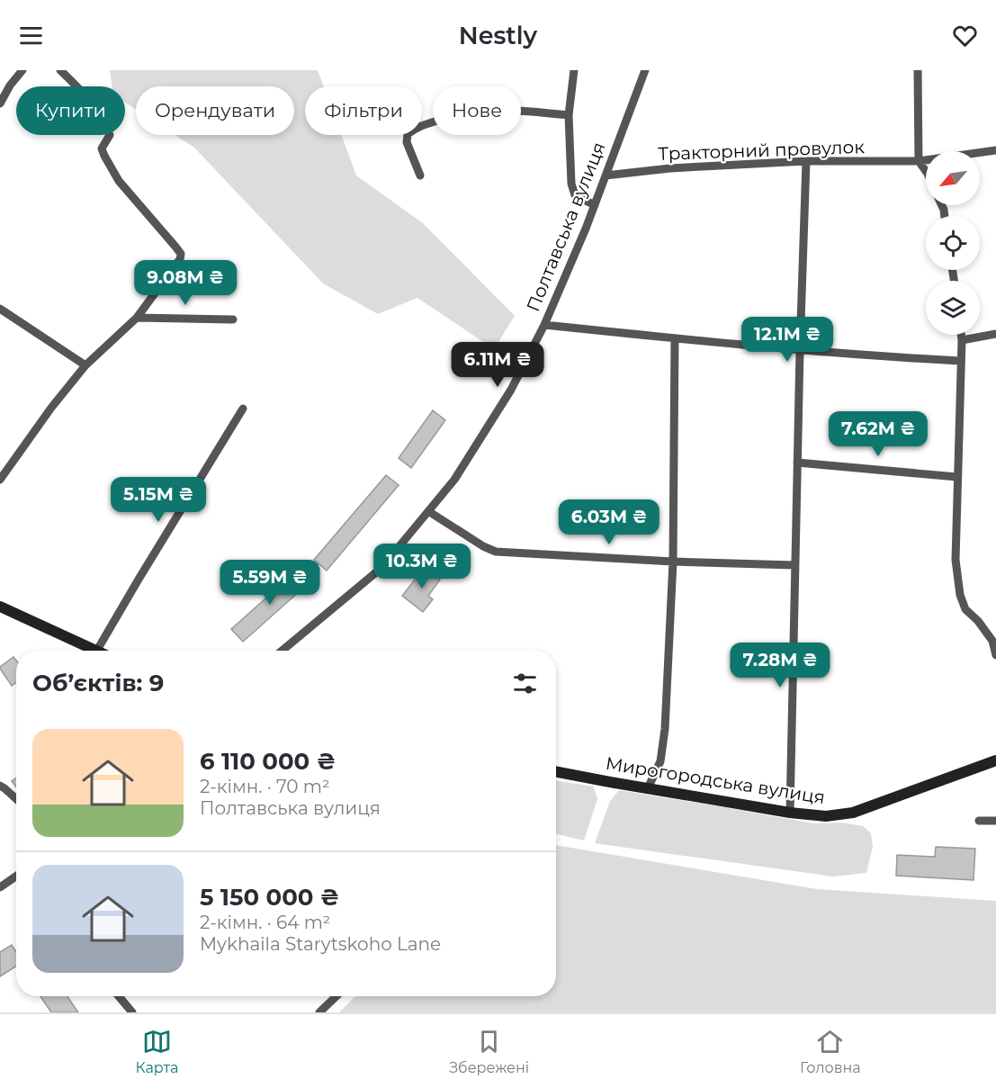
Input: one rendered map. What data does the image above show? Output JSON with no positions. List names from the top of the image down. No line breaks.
{"streets":{"street":["Тракторний провулок","Полтавська вулиця","Мирогородська вулиця"]},"crossings":[["Тракторний провулок","Полтавська вулиця"]],"north":"bottom left","page":{"header":"Nestly","chip":["Купити","Орендувати","Фільтри","Нове"],"price":["9.08M ₴","12.1M ₴","6.11M ₴","7.62M ₴","5.15M ₴","6.03M ₴","10.3M ₴","5.59M ₴","7.28M ₴"],"heading":"Об’єктів: 9","list":[{"name":"6 110 000 ₴","note":"2-кімн. · 70 m² · Полтавська вулиця"},{"name":"5 150 000 ₴","note":"2-кімн. · 64 m² · Mykhaila Starytskoho Lane"}],"tabs":["Карта","Збережені","Головна"]}}
